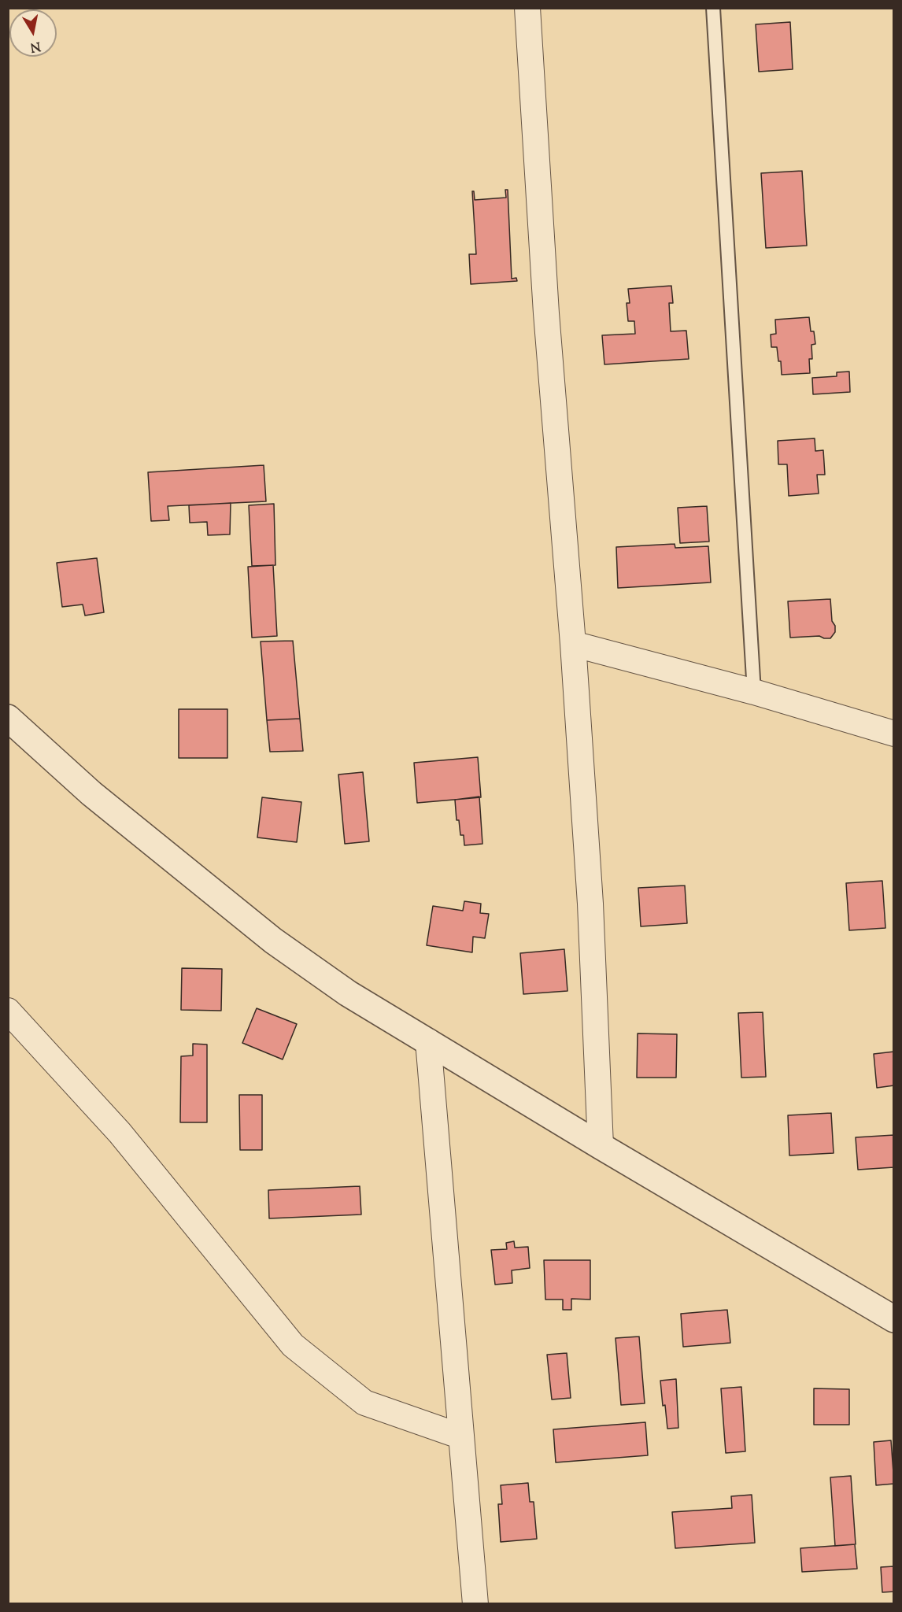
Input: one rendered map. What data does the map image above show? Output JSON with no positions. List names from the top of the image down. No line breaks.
{"north":"bottom"}
